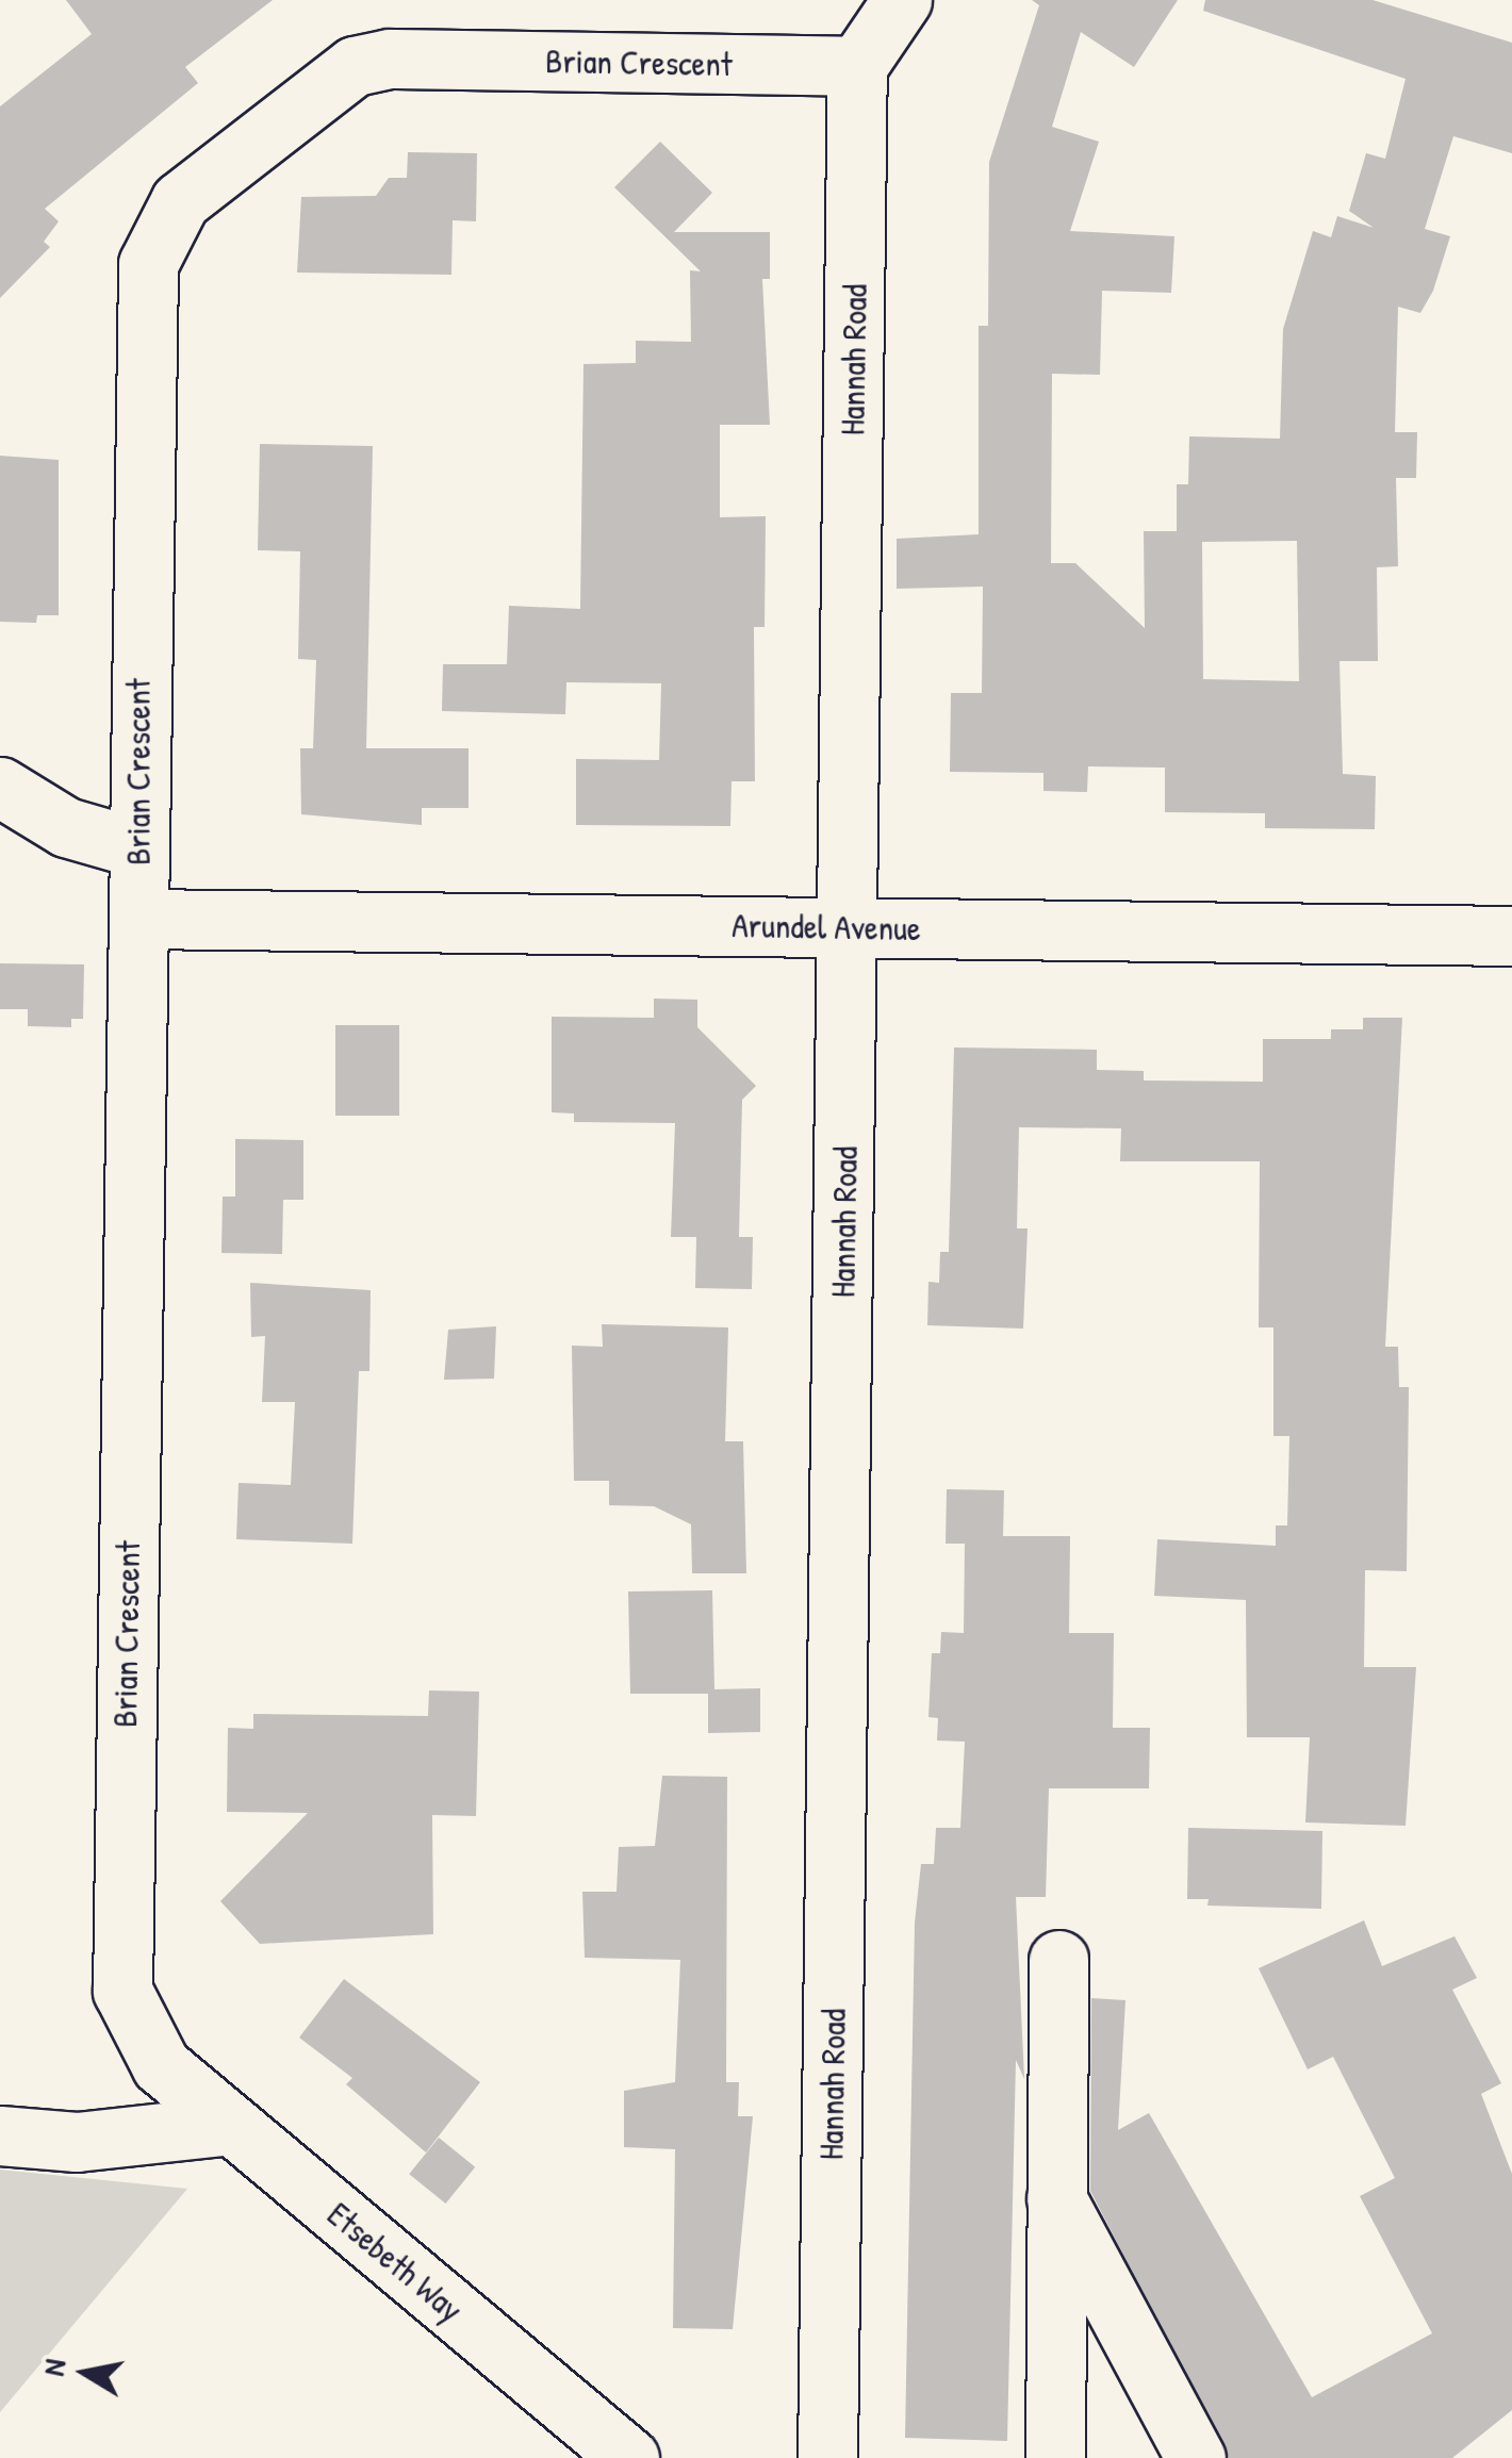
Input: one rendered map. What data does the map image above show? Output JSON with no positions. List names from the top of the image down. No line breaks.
{"streets":{"street":["Brian Crescent","Hannah Road","Arundel Avenue","Etsebeth Way"]},"crossings":[["Brian Crescent","Hannah Road"],["Brian Crescent","Arundel Avenue"],["Brian Crescent","Etsebeth Way"],["Hannah Road","Arundel Avenue"]],"north":"left"}
